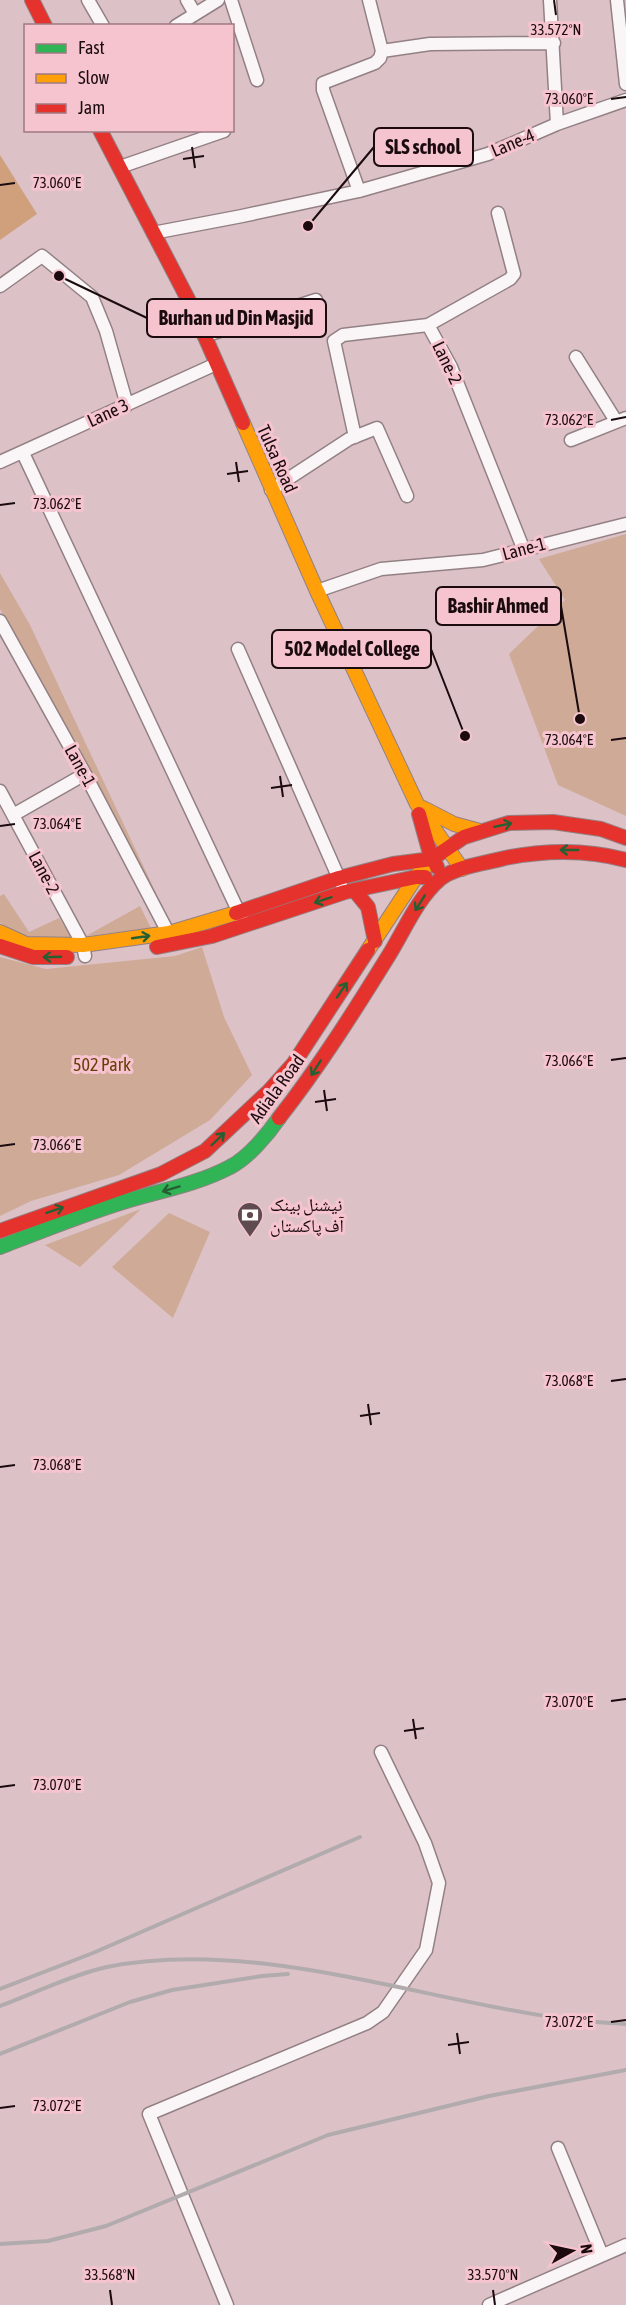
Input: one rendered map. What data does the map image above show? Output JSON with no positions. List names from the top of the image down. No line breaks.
{"streets":{"main road":["Tulsa Road","Adiala Road"],"street":["Lane-4","Lane-2","Lane 3","Lane-1"]},"crossings":[["Lane-4","Tulsa Road"],["Lane-2","Lane-1"],["Lane 3","Tulsa Road"],["Tulsa Road","Lane-1"],["Tulsa Road","Adiala Road"]],"parks":["502 Park"],"places":{"other":["SLS school","Burhan ud Din Masjid","Bashir Ahmed","502 Model College"],"bank":["نیشنل بینک آف پاکستان"]},"legend":["Fast","Slow","Jam"],"north":"right","coordinates":["33.572°N","73.060°E","73.062°E","73.064°E","73.066°E","73.068°E","73.070°E","73.072°E","33.568°N","33.570°N"]}
